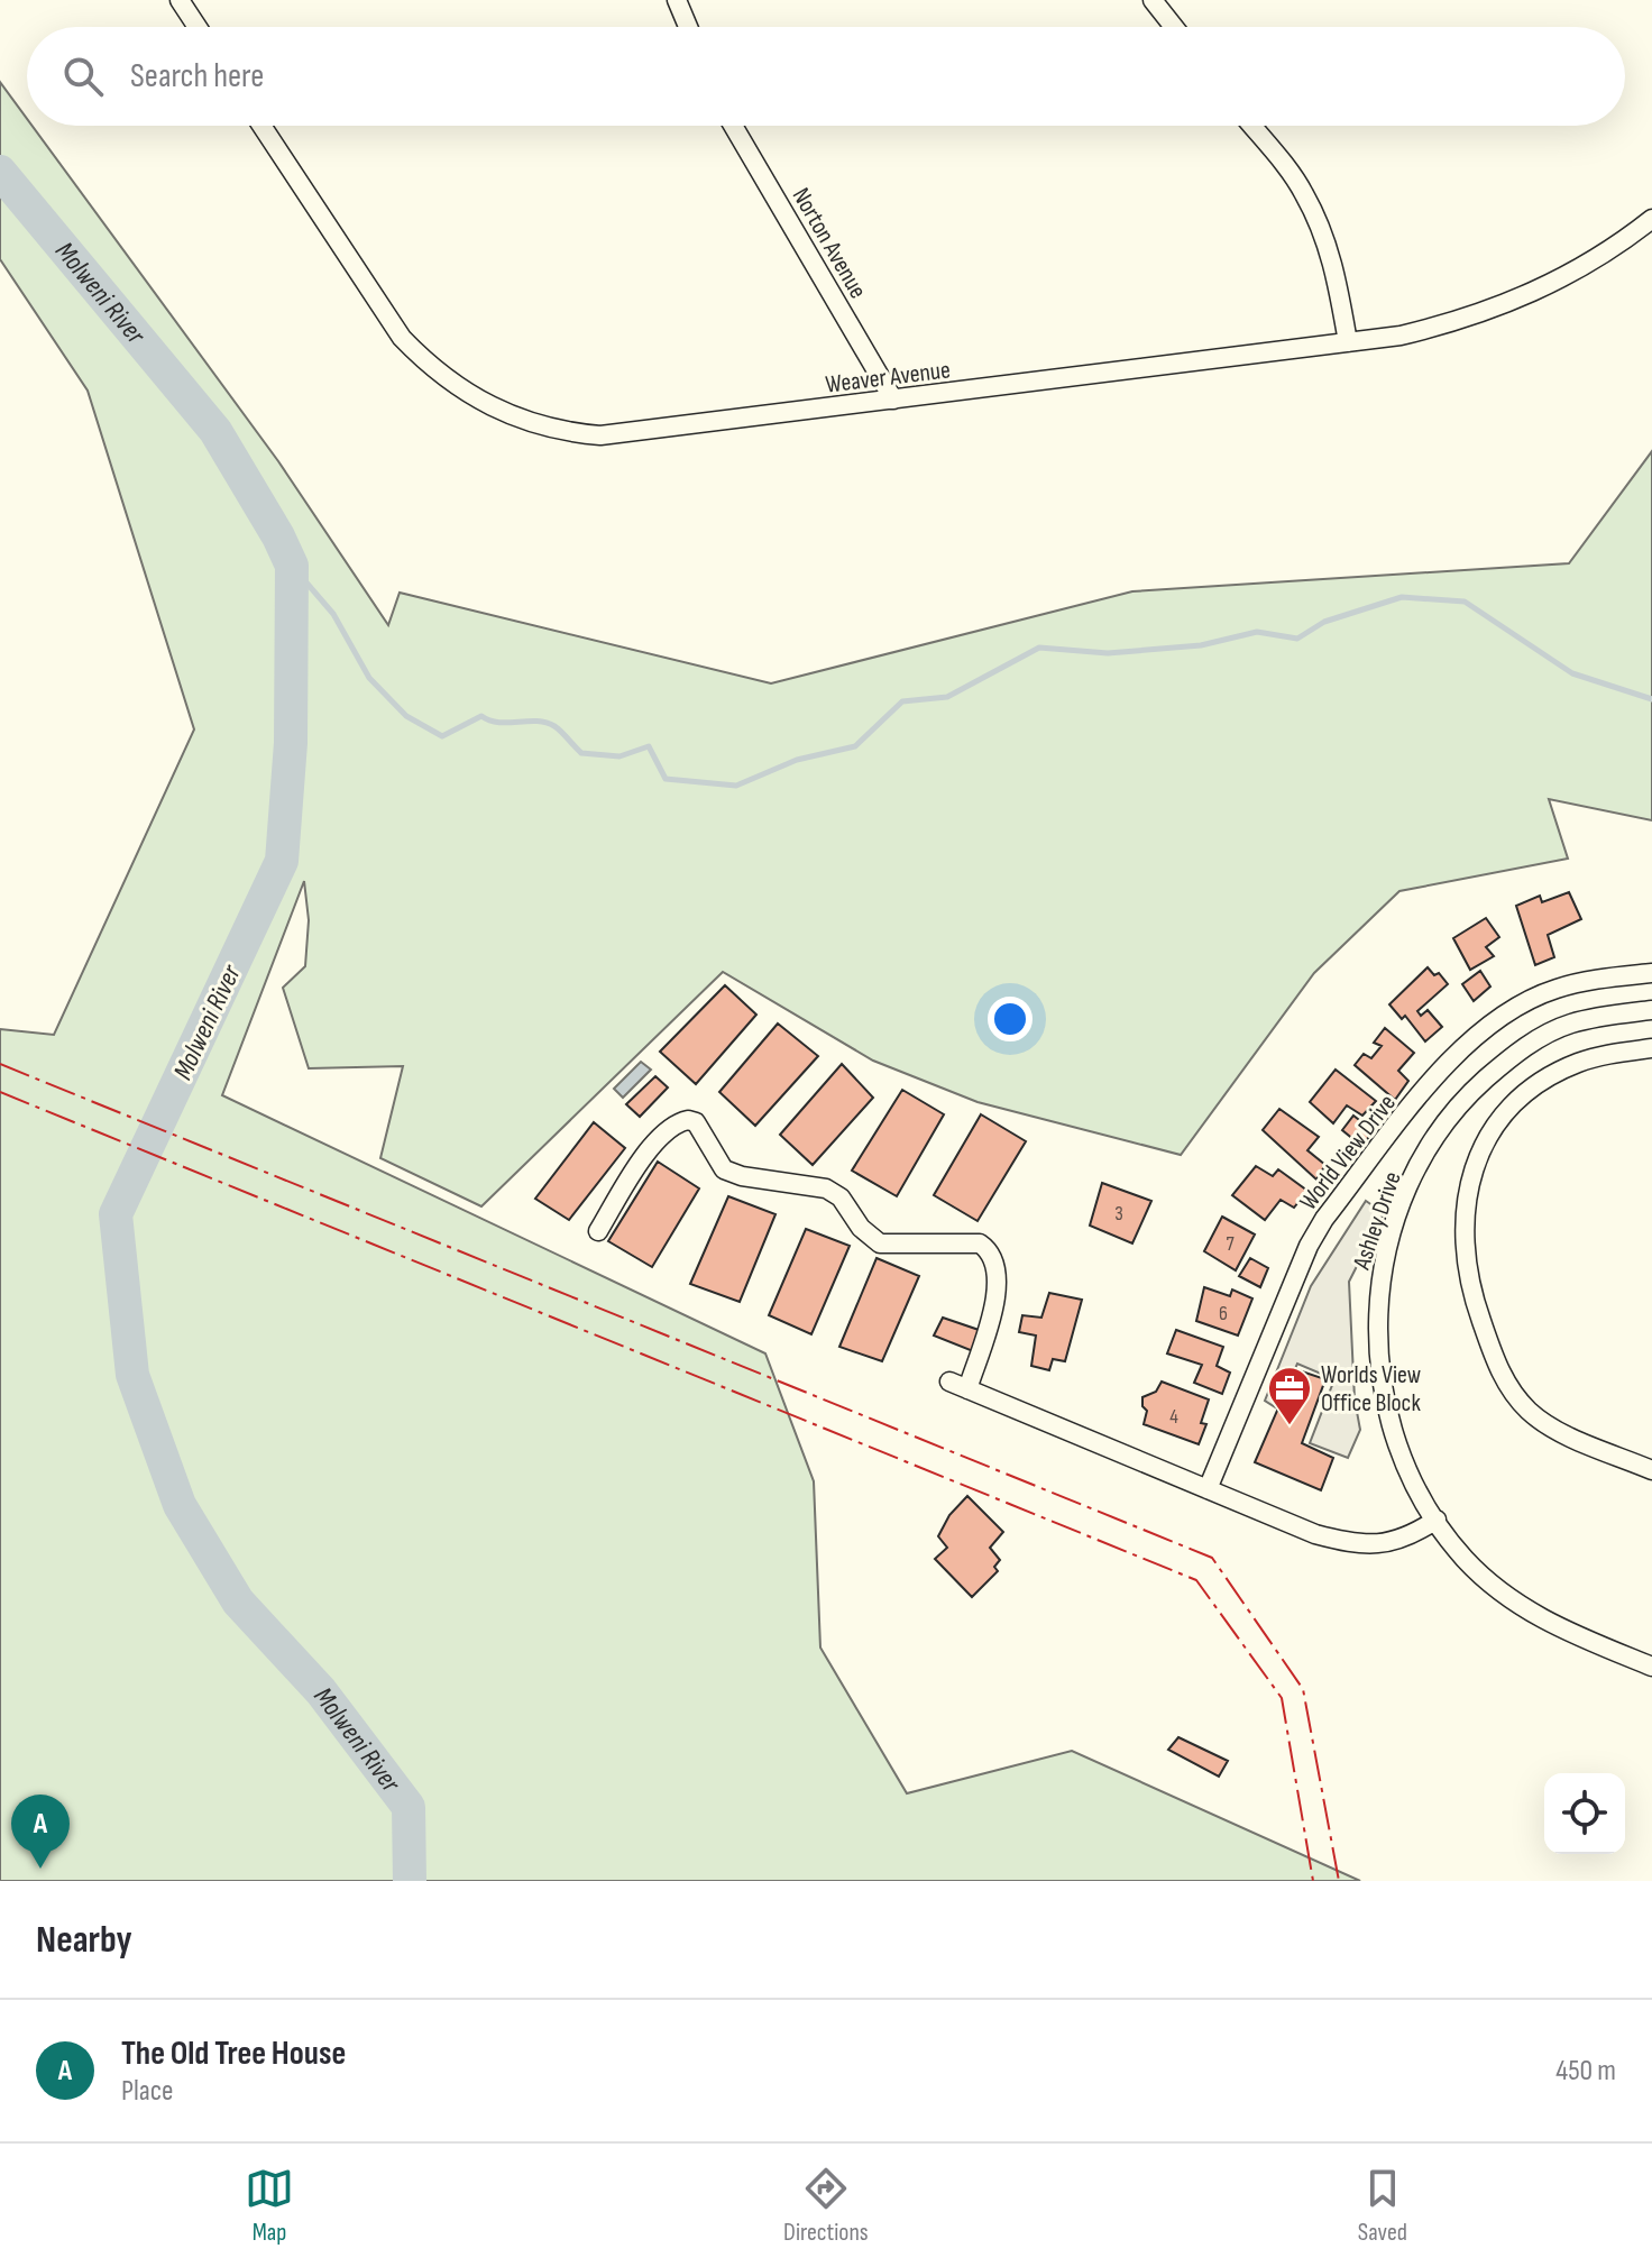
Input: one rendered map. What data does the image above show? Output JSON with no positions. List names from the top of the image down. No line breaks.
{"streets":{"street":["Norton Avenue","Weaver Avenue","World View Drive","Ashley Drive"]},"crossings":[["Norton Avenue","Weaver Avenue"]],"water":["Molweni River"],"places":{"office":["Worlds View Office Block"]},"house_numbers":["3","7","6","4"],"page":{"search":"Search here","pins":"A","heading":"Nearby","list":[{"mark":"A","name":"The Old Tree House","note":"Place","value":"450 m"}],"nav":["Map","Directions","Saved"]}}
